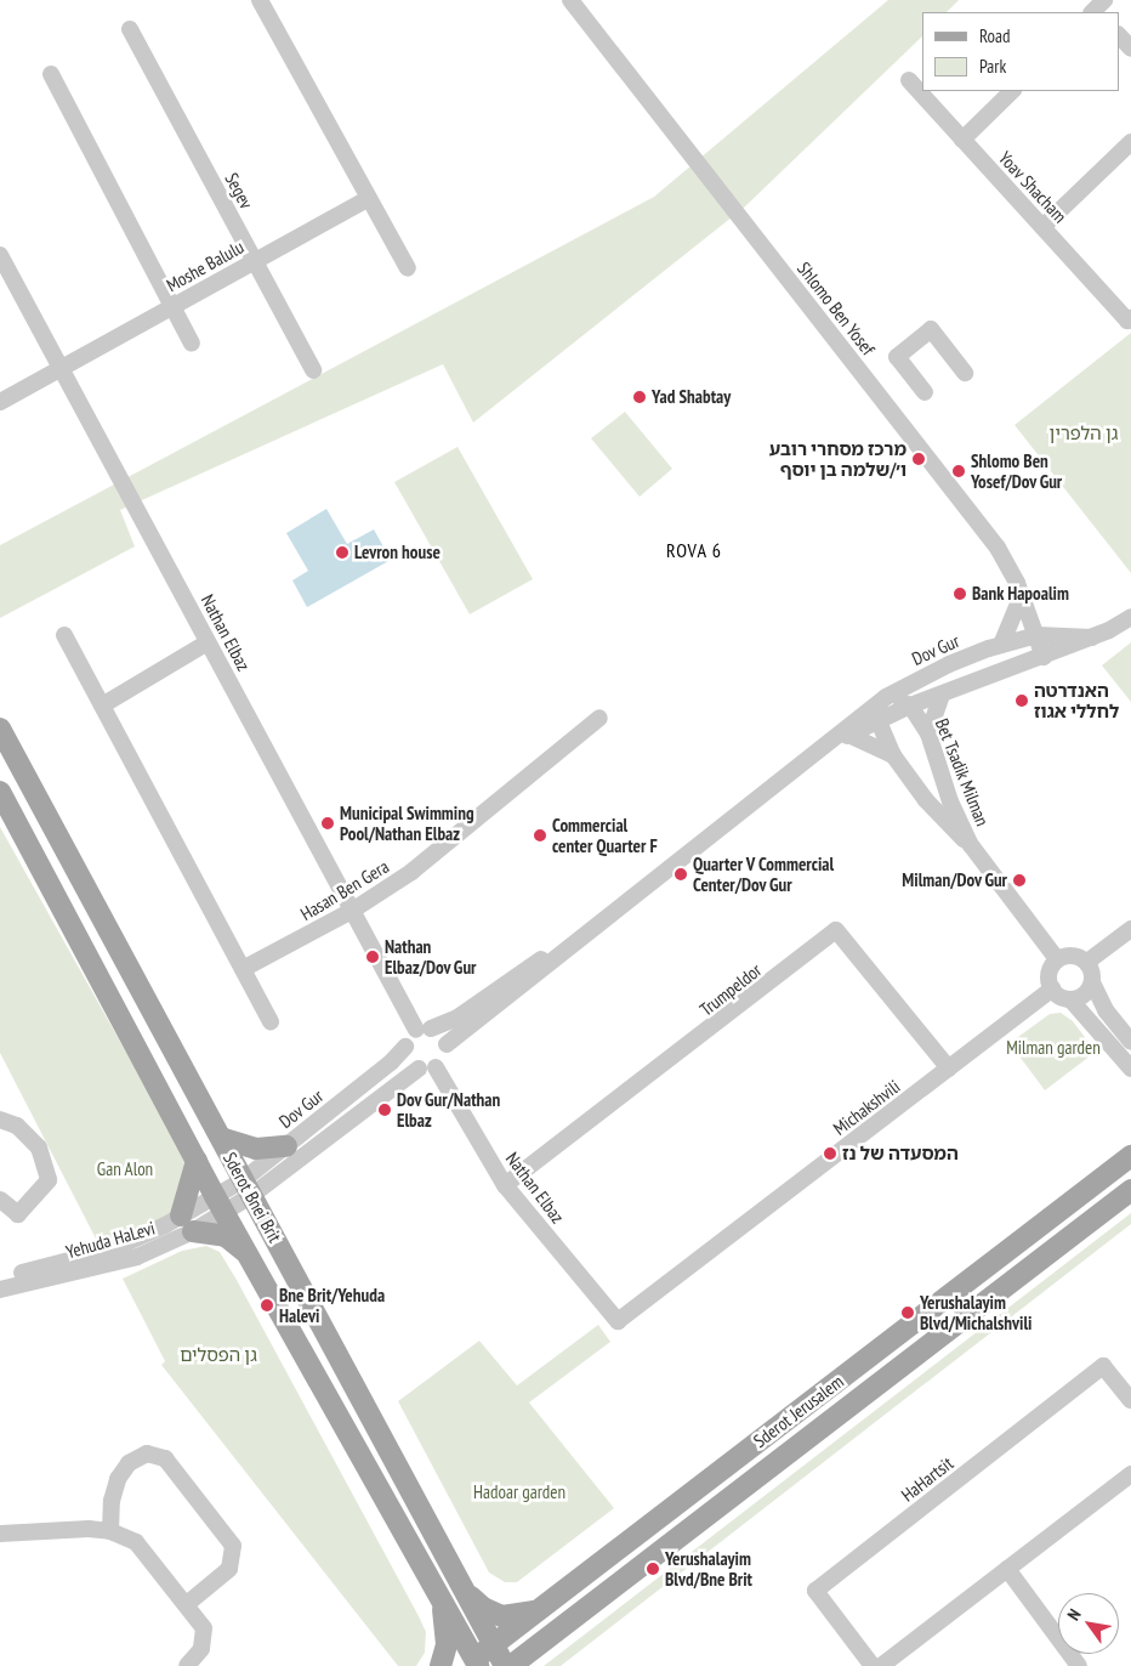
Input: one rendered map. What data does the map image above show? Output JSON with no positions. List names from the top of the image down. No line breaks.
{"streets":{"main road":["Sderot Bnei Brit","Sderot Jerusalem"],"street":["Yoav Shacham","Segev","Moshe Balulu","Shlomo Ben Yosef","Nathan Elbaz","Dov Gur","Bet Tsadik Milman","Hasan Ben Gera","Trumpeldor","Michakshvili","Yehuda HaLevi","HaHartsit"]},"crossings":[["Segev","Moshe Balulu"],["Moshe Balulu","Nathan Elbaz"],["Shlomo Ben Yosef","Dov Gur"],["Nathan Elbaz","Dov Gur"],["Nathan Elbaz","Hasan Ben Gera"],["Nathan Elbaz","Trumpeldor"],["Nathan Elbaz","Michakshvili"],["Dov Gur","Bet Tsadik Milman"],["Dov Gur","Sderot Bnei Brit"],["Dov Gur","Yehuda HaLevi"],["Bet Tsadik Milman","Michakshvili"],["Trumpeldor","Michakshvili"],["Sderot Bnei Brit","Yehuda HaLevi"],["Sderot Bnei Brit","Sderot Jerusalem"]],"districts":["ROVA 6"],"parks":["גן הלפרין","Milman garden","Gan Alon","גן הפסלים","Hadoar garden"],"places":["Yad Shabtay","מרכז מסחרי רובע ו׳/שלמה בן יוסף","Shlomo Ben Yosef/Dov Gur","Levron house","Bank Hapoalim","האנדרטה לחללי אגוז","Municipal Swimming Pool/Nathan Elbaz","Commercial center Quarter F","Quarter V Commercial Center/Dov Gur","Milman/Dov Gur","Nathan Elbaz/Dov Gur","Dov Gur/Nathan Elbaz","המסעדה של נז","Bne Brit/Yehuda Halevi","Yerushalayim Blvd/Michalshvili","Yerushalayim Blvd/Bne Brit"],"legend":["Road","Park"],"north":"top left"}
